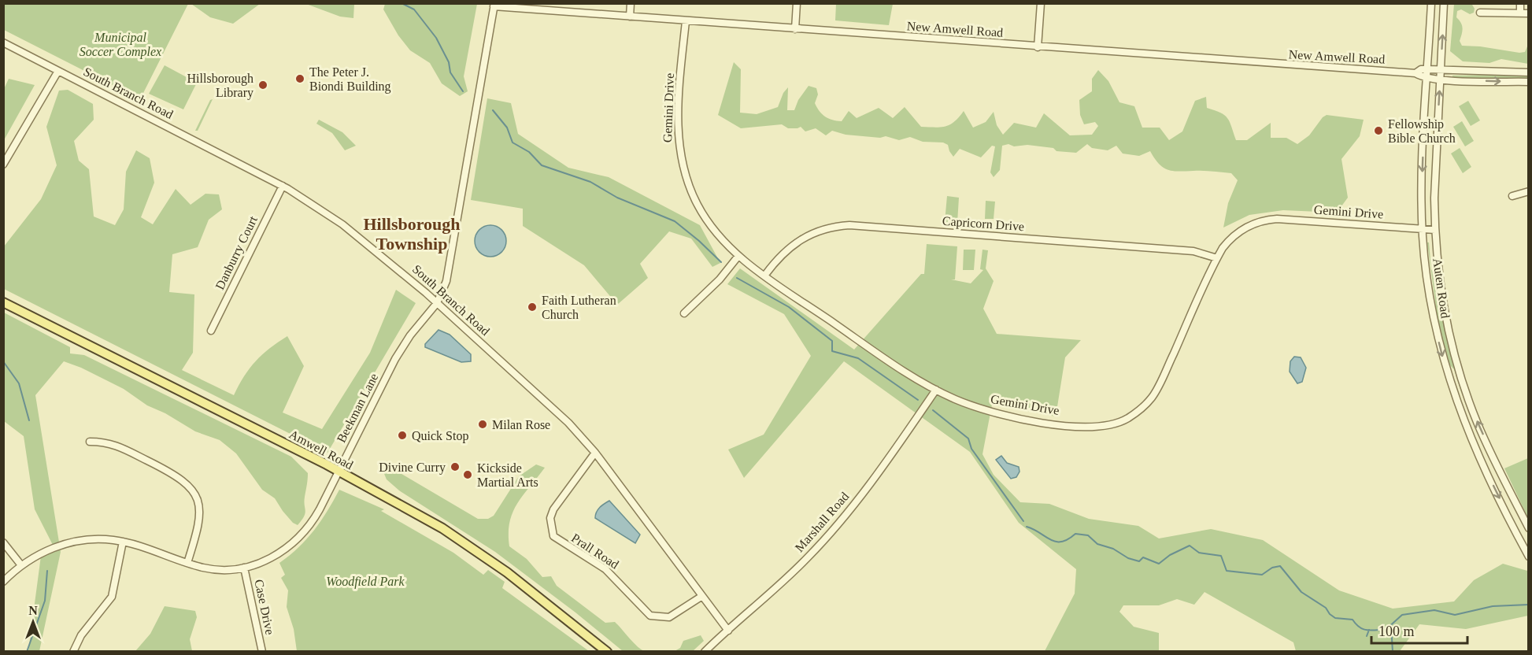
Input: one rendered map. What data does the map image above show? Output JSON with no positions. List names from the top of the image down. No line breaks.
{"streets":{"main road":["Amwell Road"],"street":["New Amwell Road","South Branch Road","Gemini Drive","Capricorn Drive","Danburry Court","Auten Road","Beekman Lane","Marshall Road","Prall Road","Case Drive"]},"crossings":[["New Amwell Road","Gemini Drive"],["New Amwell Road","Auten Road"],["New Amwell Road","Beekman Lane"],["South Branch Road","Danburry Court"],["South Branch Road","Beekman Lane"],["South Branch Road","Marshall Road"],["South Branch Road","Prall Road"],["Gemini Drive","Capricorn Drive"],["Gemini Drive","Auten Road"],["Gemini Drive","Marshall Road"],["Beekman Lane","Amwell Road"],["Beekman Lane","Case Drive"]],"districts":["Hillsborough Township"],"parks":["Municipal Soccer Complex","Woodfield Park"],"places":["The Peter J. Biondi Building","Hillsborough Library","Fellowship Bible Church","Faith Lutheran Church","Milan Rose","Quick Stop","Divine Curry","Kickside Martial Arts"],"scale_bar":"100 m","north":"top"}
